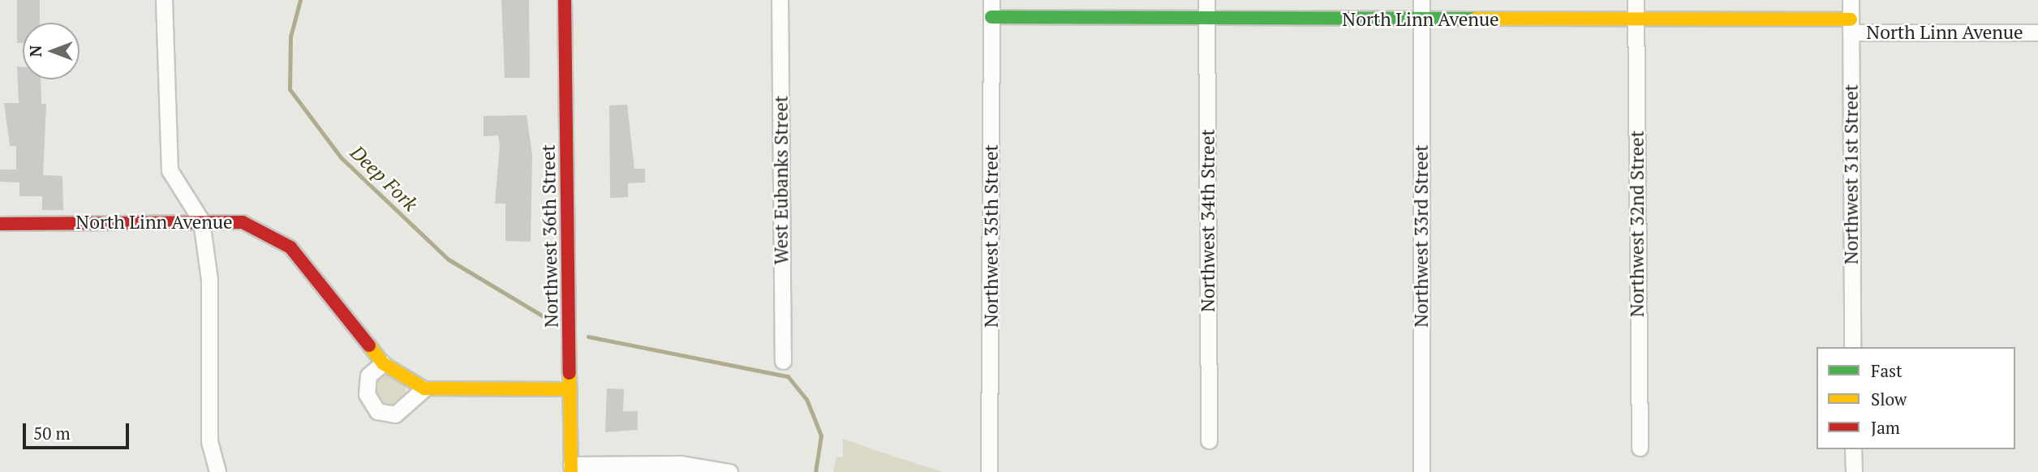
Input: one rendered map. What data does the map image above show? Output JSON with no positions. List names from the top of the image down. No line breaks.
{"streets":{"street":["North Linn Avenue","Northwest 31st Street","West Eubanks Street","Northwest 34th Street","Northwest 32nd Street","Northwest 36th Street","Northwest 35th Street","Northwest 33rd Street"]},"crossings":[["North Linn Avenue","Northwest 31st Street"],["North Linn Avenue","Northwest 34th Street"],["North Linn Avenue","Northwest 32nd Street"],["North Linn Avenue","Northwest 35th Street"],["North Linn Avenue","Northwest 33rd Street"]],"water":["Deep Fork"],"legend":["Fast","Slow","Jam"],"scale_bar":"50 m","north":"left"}
